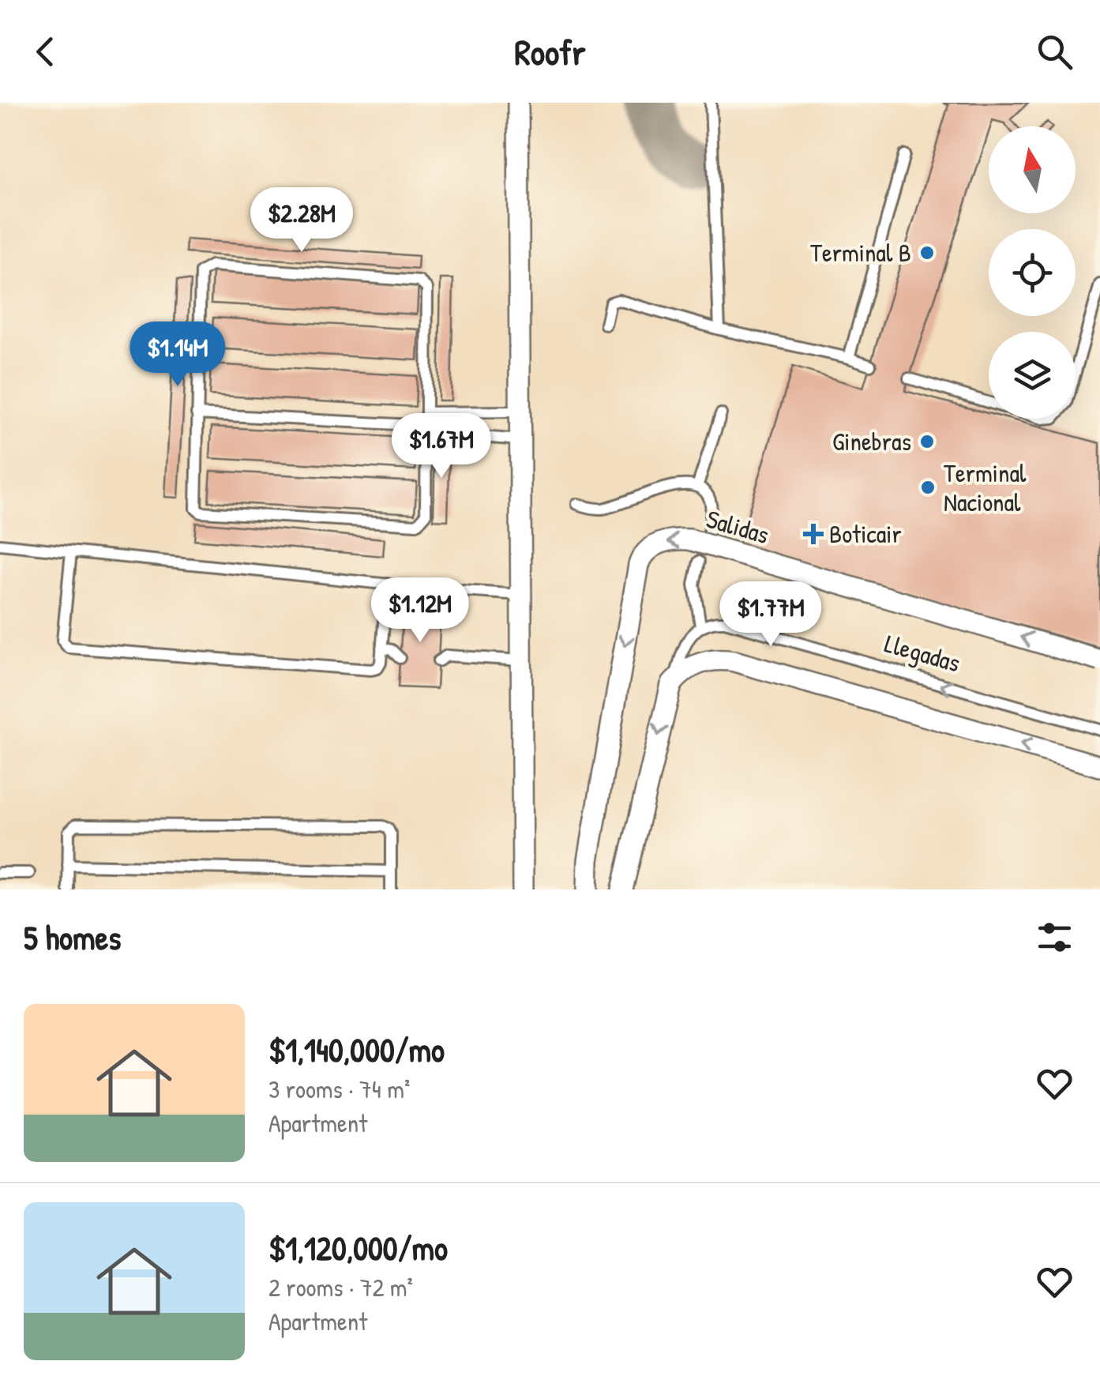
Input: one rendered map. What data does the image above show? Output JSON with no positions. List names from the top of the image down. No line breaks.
{"streets":{"street":["Salidas"],"lane":["Llegadas"]},"one_way":["Llegadas"],"places":{"other":["Terminal B","Ginebras","Terminal Nacional"],"health":["Boticair"]},"north":"top","page":{"header":"Roofr","price":["$2.28M","$1.14M","$1.67M","$1.12M","$1.77M"],"heading":"5 homes","list":[{"name":"$1,140,000/mo","note":"3 rooms · 74 m² · Apartment"},{"name":"$1,120,000/mo","note":"2 rooms · 72 m² · Apartment"}]}}
